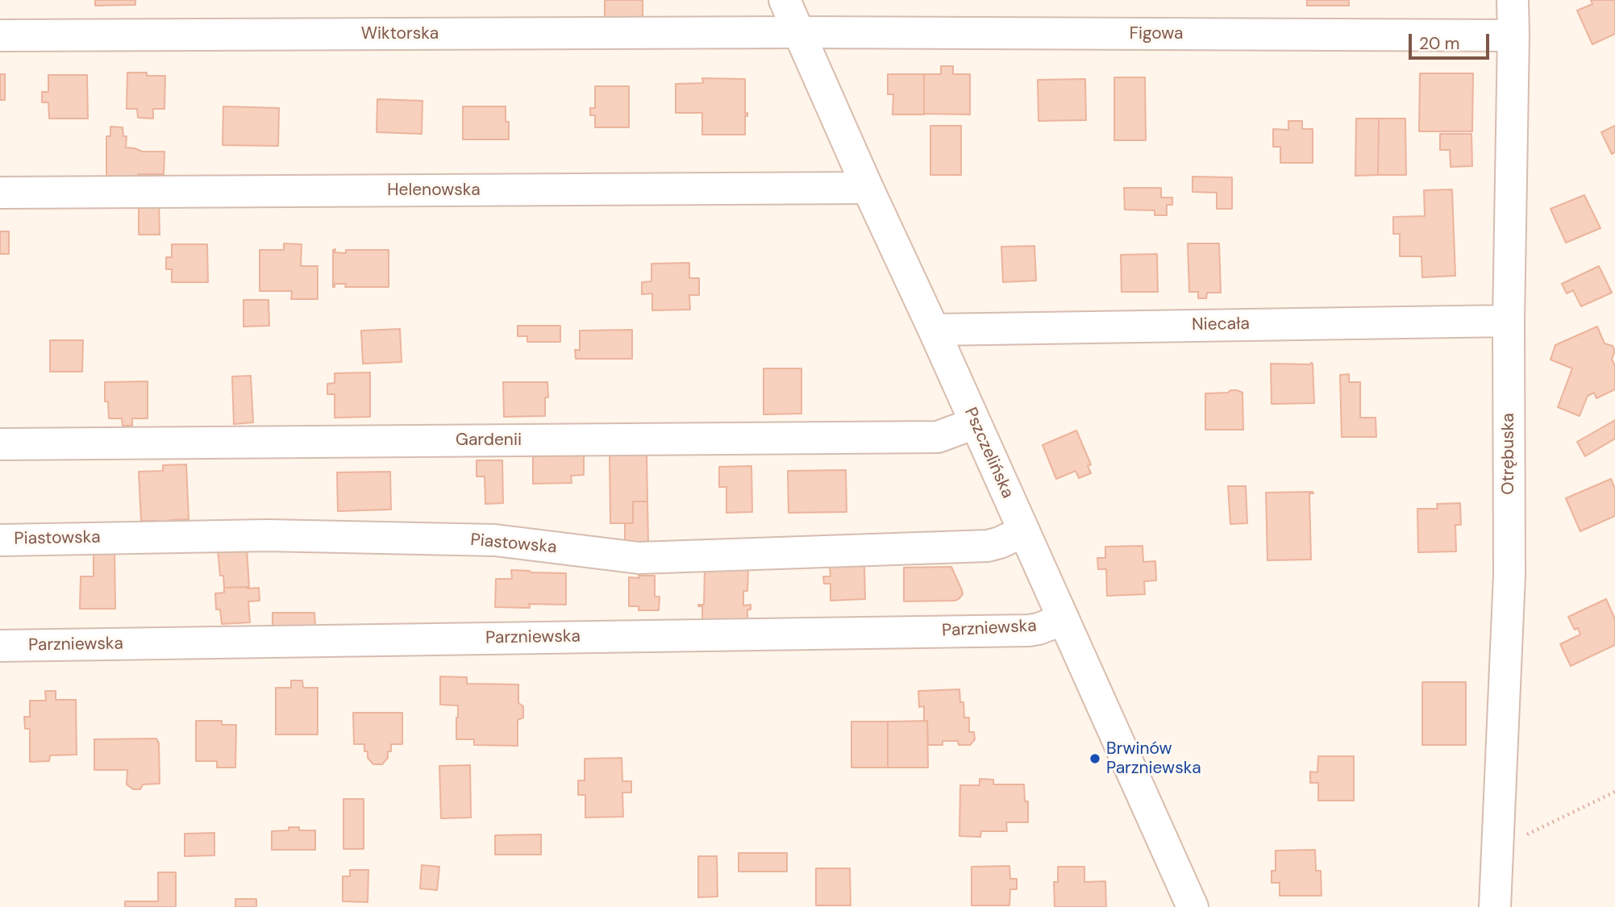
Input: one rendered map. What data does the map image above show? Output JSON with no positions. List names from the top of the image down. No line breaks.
{"streets":{"street":["Wiktorska","Figowa","Helenowska","Niecała","Gardenii","Pszczelińska","Otrębuska","Piastowska","Parzniewska"]},"crossings":[["Wiktorska","Figowa"],["Wiktorska","Pszczelińska"],["Figowa","Pszczelińska"],["Figowa","Otrębuska"],["Helenowska","Pszczelińska"],["Niecała","Pszczelińska"],["Niecała","Otrębuska"],["Gardenii","Pszczelińska"],["Pszczelińska","Piastowska"],["Pszczelińska","Parzniewska"]],"places":["Brwinów Parzniewska"],"scale_bar":"20 m"}
